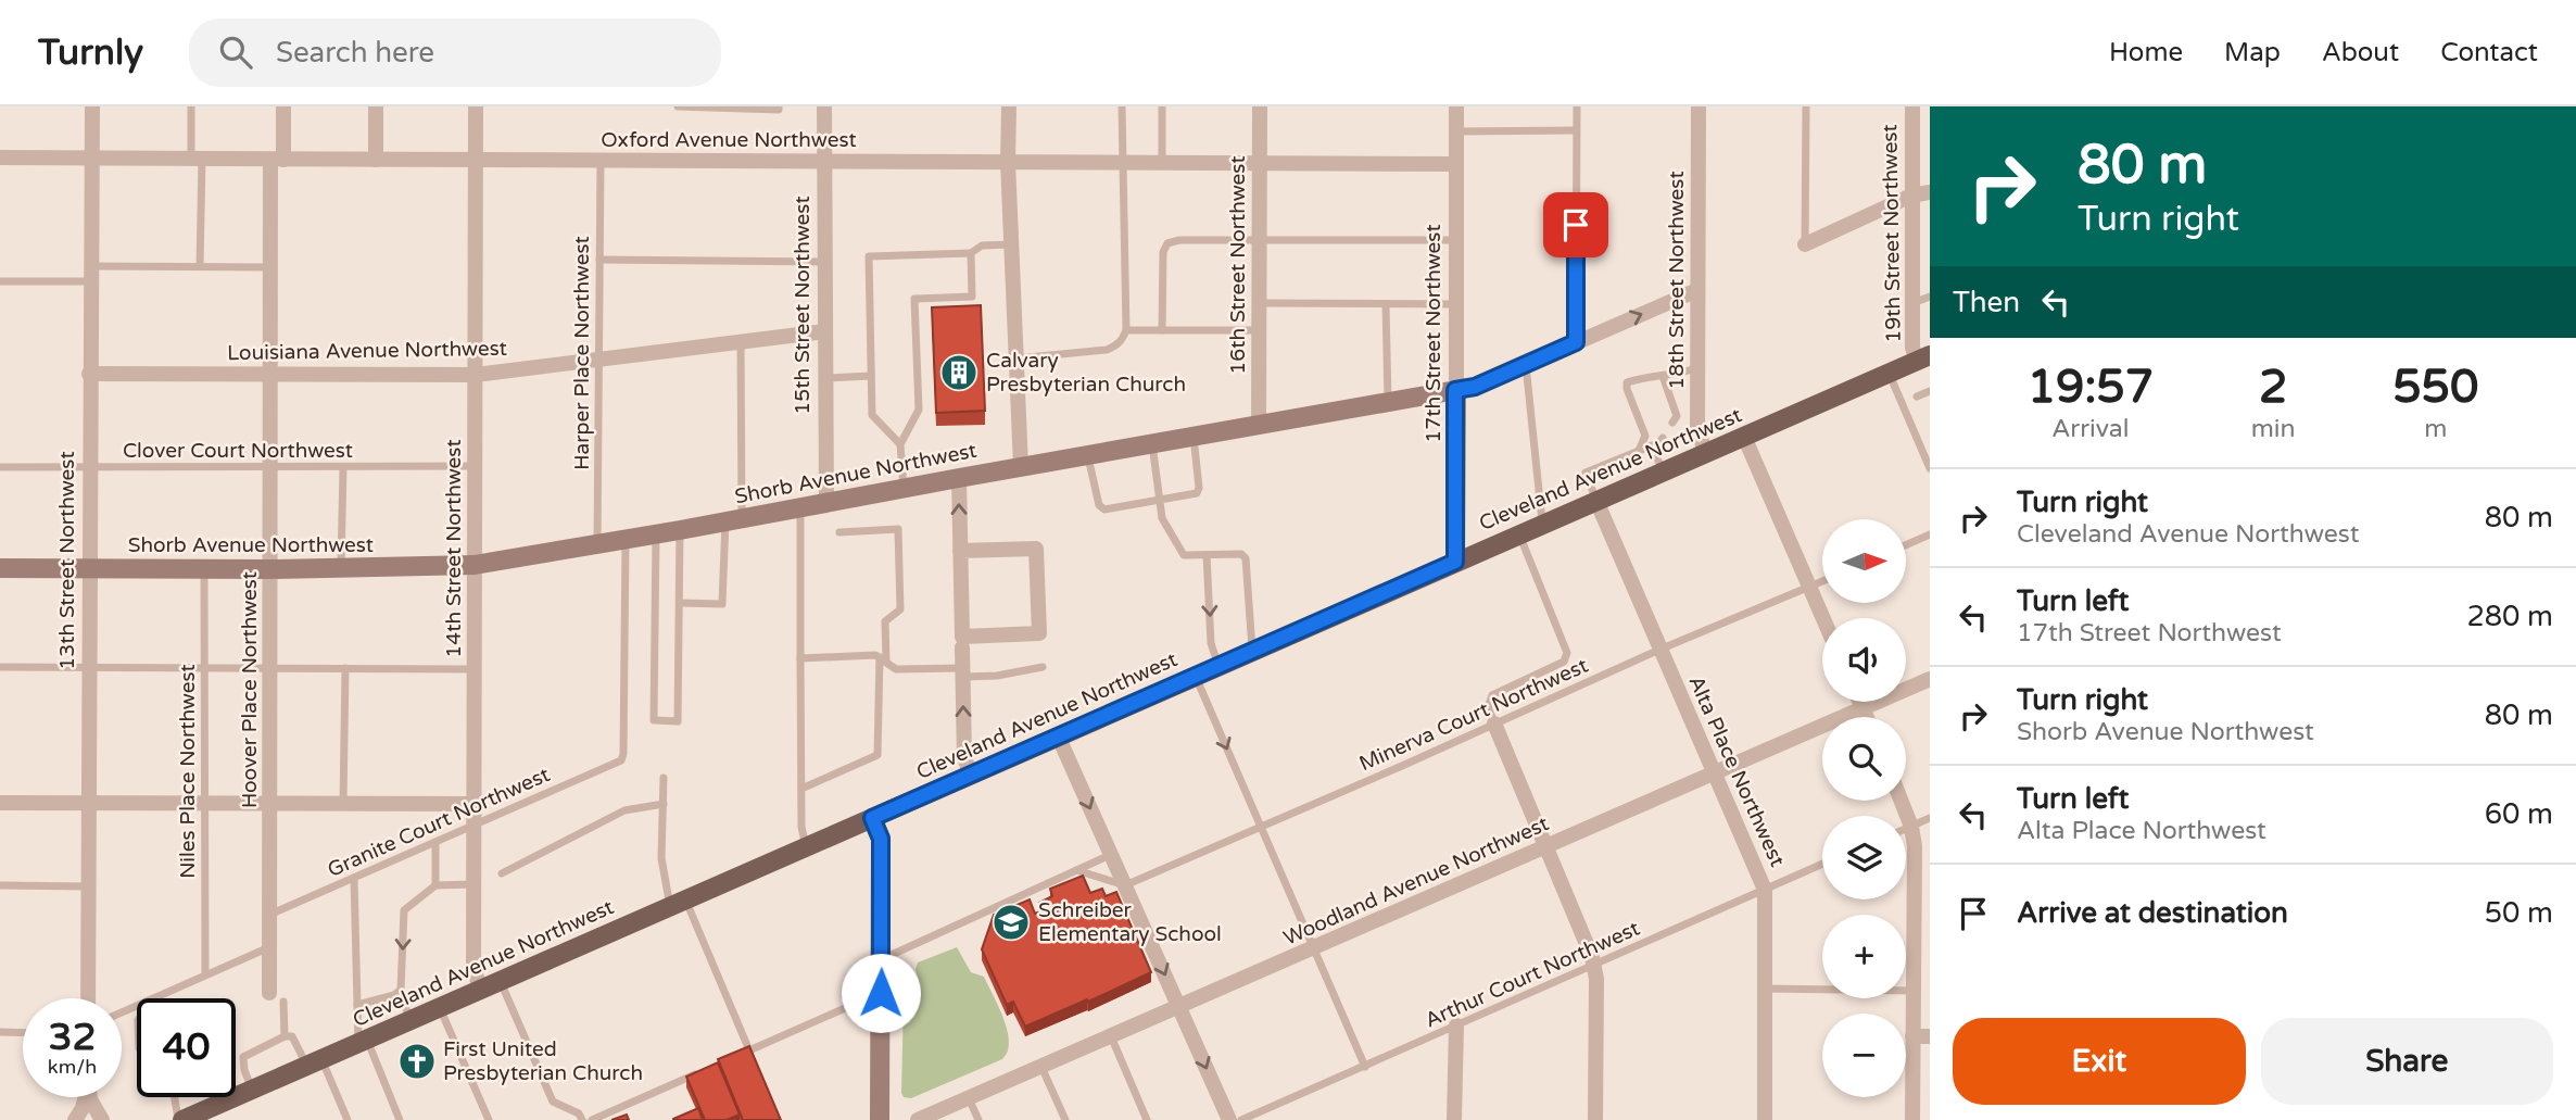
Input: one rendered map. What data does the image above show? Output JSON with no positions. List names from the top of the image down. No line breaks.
{"streets":{"main road":["Cleveland Avenue Northwest"],"street":["Oxford Avenue Northwest","19th Street Northwest","16th Street Northwest","18th Street Northwest","15th Street Northwest","17th Street Northwest","Louisiana Avenue Northwest","Shorb Avenue Northwest","14th Street Northwest","13th Street Northwest","Hoover Place Northwest","Alta Place Northwest","Woodland Avenue Northwest"],"lane":["Harper Place Northwest","Clover Court Northwest","Minerva Court Northwest","Niles Place Northwest","Granite Court Northwest","Arthur Court Northwest"]},"crossings":[["Oxford Avenue Northwest","16th Street Northwest"],["Oxford Avenue Northwest","15th Street Northwest"],["Oxford Avenue Northwest","17th Street Northwest"],["Oxford Avenue Northwest","Harper Place Northwest"],["Oxford Avenue Northwest","14th Street Northwest"],["Oxford Avenue Northwest","13th Street Northwest"],["Oxford Avenue Northwest","Hoover Place Northwest"],["19th Street Northwest","Cleveland Avenue Northwest"],["16th Street Northwest","Shorb Avenue Northwest"],["18th Street Northwest","Cleveland Avenue Northwest"],["18th Street Northwest","Shorb Avenue Northwest"],["15th Street Northwest","Louisiana Avenue Northwest"],["15th Street Northwest","Shorb Avenue Northwest"],["17th Street Northwest","Cleveland Avenue Northwest"],["17th Street Northwest","Shorb Avenue Northwest"],["Louisiana Avenue Northwest","Harper Place Northwest"],["Louisiana Avenue Northwest","14th Street Northwest"],["Louisiana Avenue Northwest","13th Street Northwest"],["Louisiana Avenue Northwest","Hoover Place Northwest"],["Harper Place Northwest","Shorb Avenue Northwest"],["Clover Court Northwest","14th Street Northwest"],["Clover Court Northwest","13th Street Northwest"],["Clover Court Northwest","Hoover Place Northwest"],["Cleveland Avenue Northwest","14th Street Northwest"],["Cleveland Avenue Northwest","Alta Place Northwest"],["Shorb Avenue Northwest","14th Street Northwest"],["Shorb Avenue Northwest","13th Street Northwest"],["Shorb Avenue Northwest","Hoover Place Northwest"],["Shorb Avenue Northwest","Niles Place Northwest"],["Shorb Avenue Northwest","Granite Court Northwest"],["14th Street Northwest","Granite Court Northwest"],["Hoover Place Northwest","Granite Court Northwest"],["Minerva Court Northwest","Alta Place Northwest"],["Alta Place Northwest","Woodland Avenue Northwest"],["Alta Place Northwest","Arthur Court Northwest"]],"places":{"building":["Calvary Presbyterian Church"],"school or university":["Schreiber Elementary School"],"church":["First United Presbyterian Church"]},"north":"right","page":{"header":"Turnly","search":"Search here","nav":["Home","Map","About","Contact"],"turn":["80 m","Turn right"],"then":"Then","eta":["19:57","Arrival","2","min","550","m"],"list":[{"name":"Turn right","note":"Cleveland Avenue Northwest","value":"80 m"},{"name":"Turn left","note":"17th Street Northwest","value":"280 m"},{"name":"Turn right","note":"Shorb Avenue Northwest","value":"80 m"},{"name":"Turn left","note":"Alta Place Northwest","value":"60 m"},{"name":"Arrive at destination","value":"50 m"}],"map_buttons":["+","−"],"speed":"32 km/h","limit":"40","buttons":["Exit","Share"]}}
